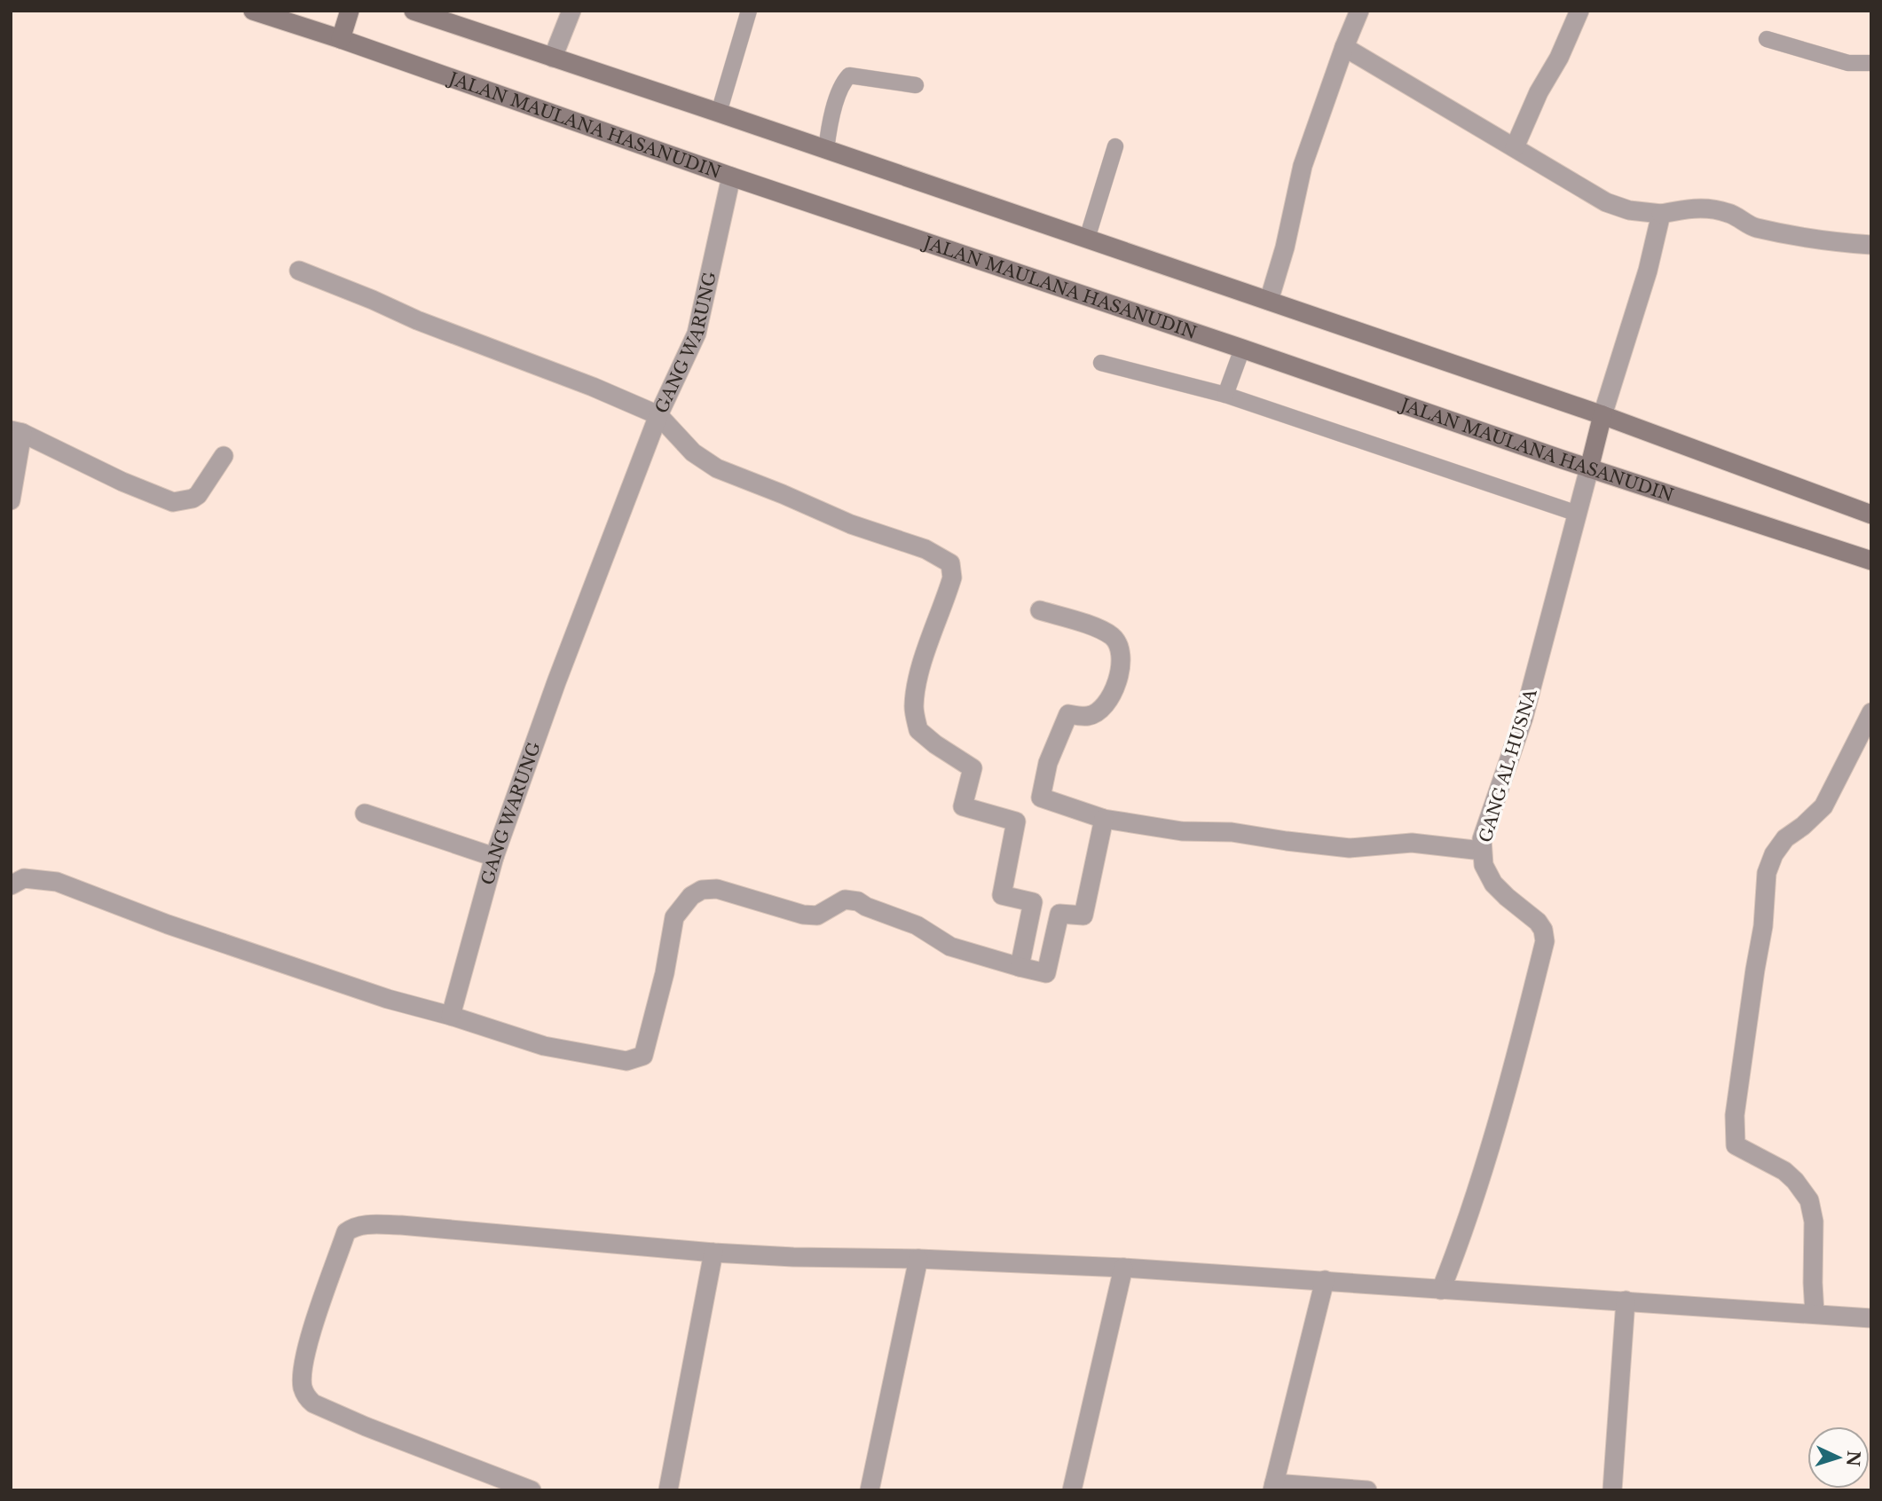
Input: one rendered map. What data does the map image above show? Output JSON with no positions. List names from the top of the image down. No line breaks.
{"streets":{"street":["JALAN MAULANA HASANUDIN","GANG WARUNG","GANG AL HUSNA"]},"crossings":[["JALAN MAULANA HASANUDIN","GANG WARUNG"],["JALAN MAULANA HASANUDIN","GANG AL HUSNA"]],"north":"right"}
